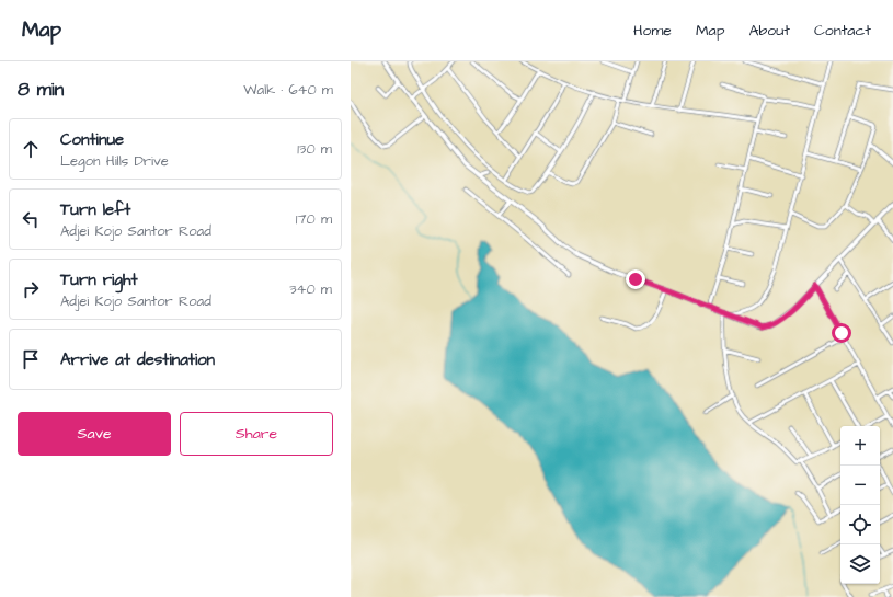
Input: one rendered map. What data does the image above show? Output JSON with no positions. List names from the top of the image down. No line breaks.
{"page":{"header":"Map","nav":["Home","Map","About","Contact"],"heading":["8 min","Walk · 640 m"],"list":[["Continue","Legon Hills Drive","130 m"],["Turn left","Adjei Kojo Santor Road","170 m"],["Turn right","Adjei Kojo Santor Road","340 m"],"Arrive at destination"],"buttons":["Save","Share"],"map_buttons":["+","−"]}}
